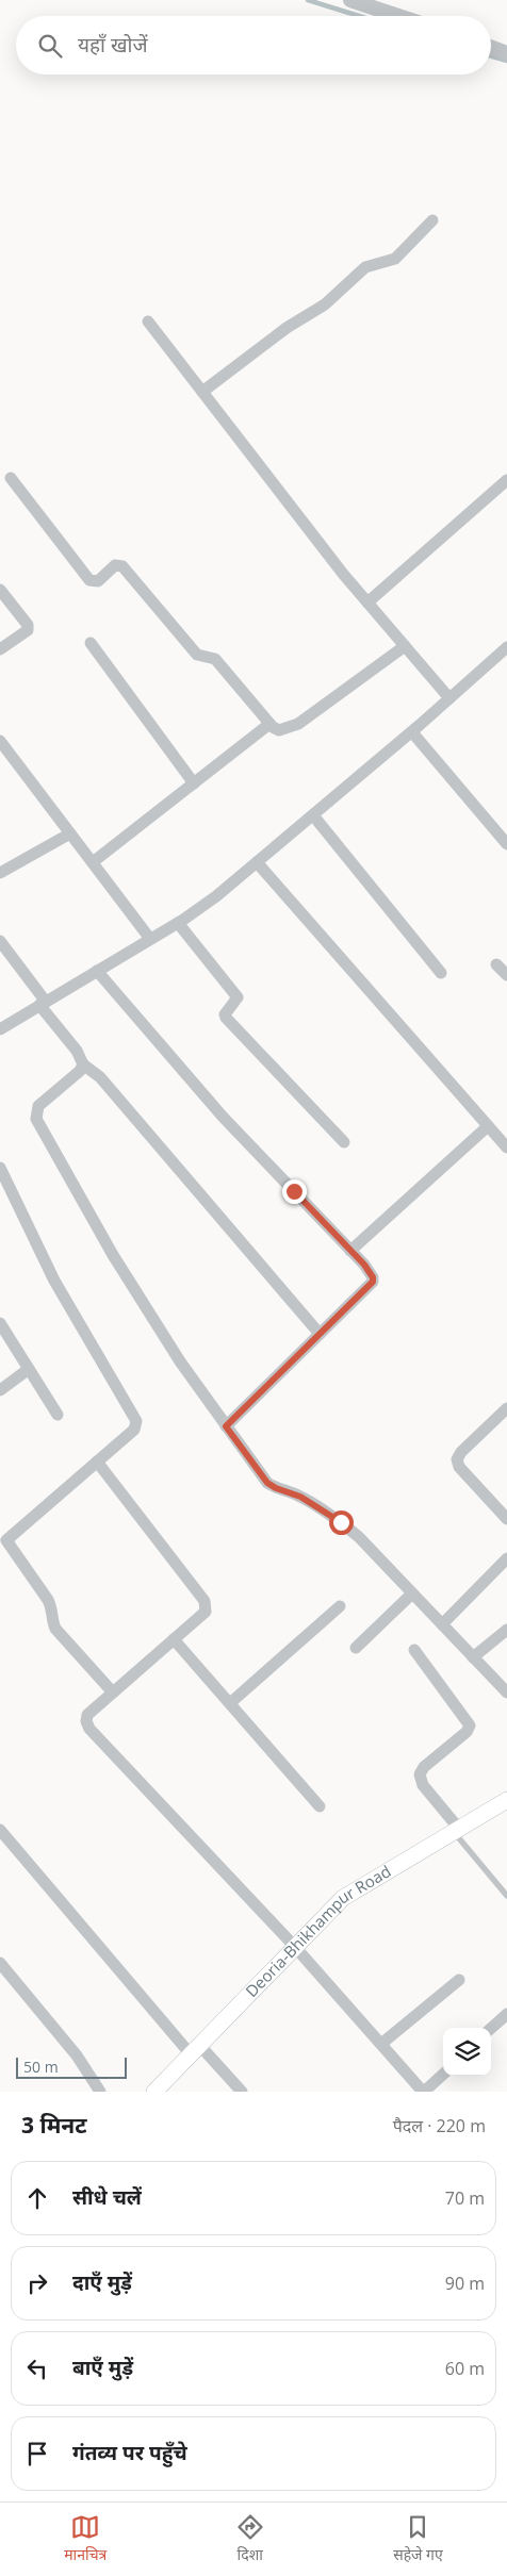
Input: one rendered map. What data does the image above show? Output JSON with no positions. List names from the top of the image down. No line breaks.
{"streets":{"main road":["Deoria-Bhikhampur Road"]},"scale_bar":"50 m","page":{"search":"यहाँ खोजें","scale":"50 m","heading":["3 मिनट","पैदल · 220 m"],"list":[["सीधे चलें","70 m"],["दाएँ मुड़ें","90 m"],["बाएँ मुड़ें","60 m"],"गंतव्य पर पहुँचे"],"nav":["मानचित्र","दिशा","सहेजे गए"]}}
